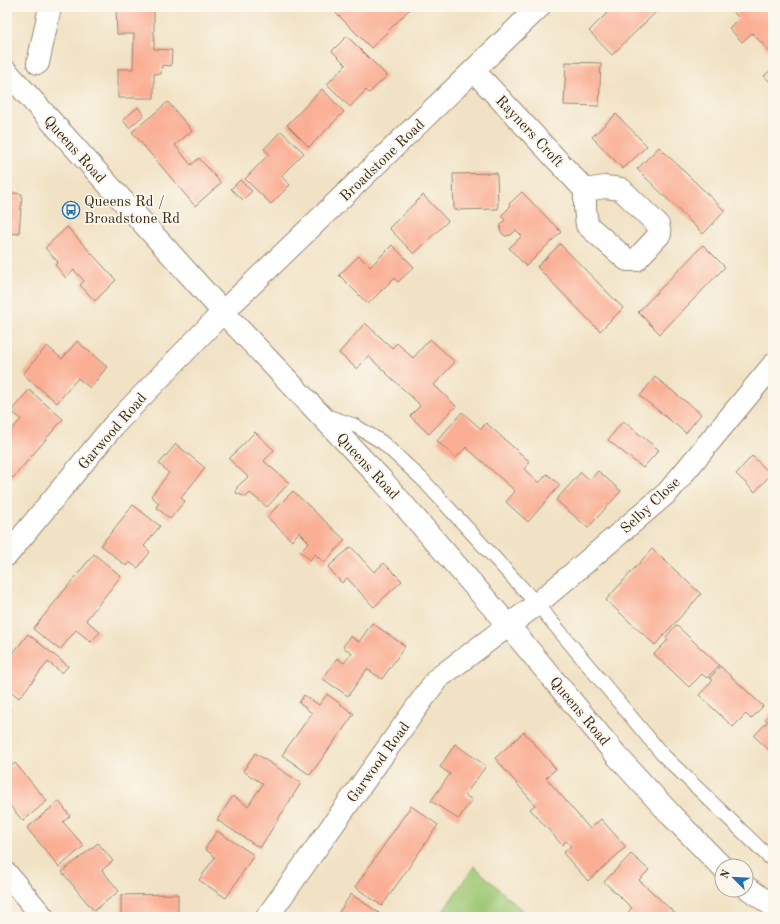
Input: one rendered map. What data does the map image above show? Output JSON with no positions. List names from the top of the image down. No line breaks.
{"streets":{"street":["Rayners Croft","Queens Road","Broadstone Road","Garwood Road","Selby Close"]},"crossings":[["Rayners Croft","Broadstone Road"],["Queens Road","Broadstone Road"],["Queens Road","Garwood Road"],["Queens Road","Selby Close"],["Broadstone Road","Garwood Road"],["Garwood Road","Selby Close"]],"places":{"bus stop":["Queens Rd / Broadstone Rd"]},"north":"top left"}
